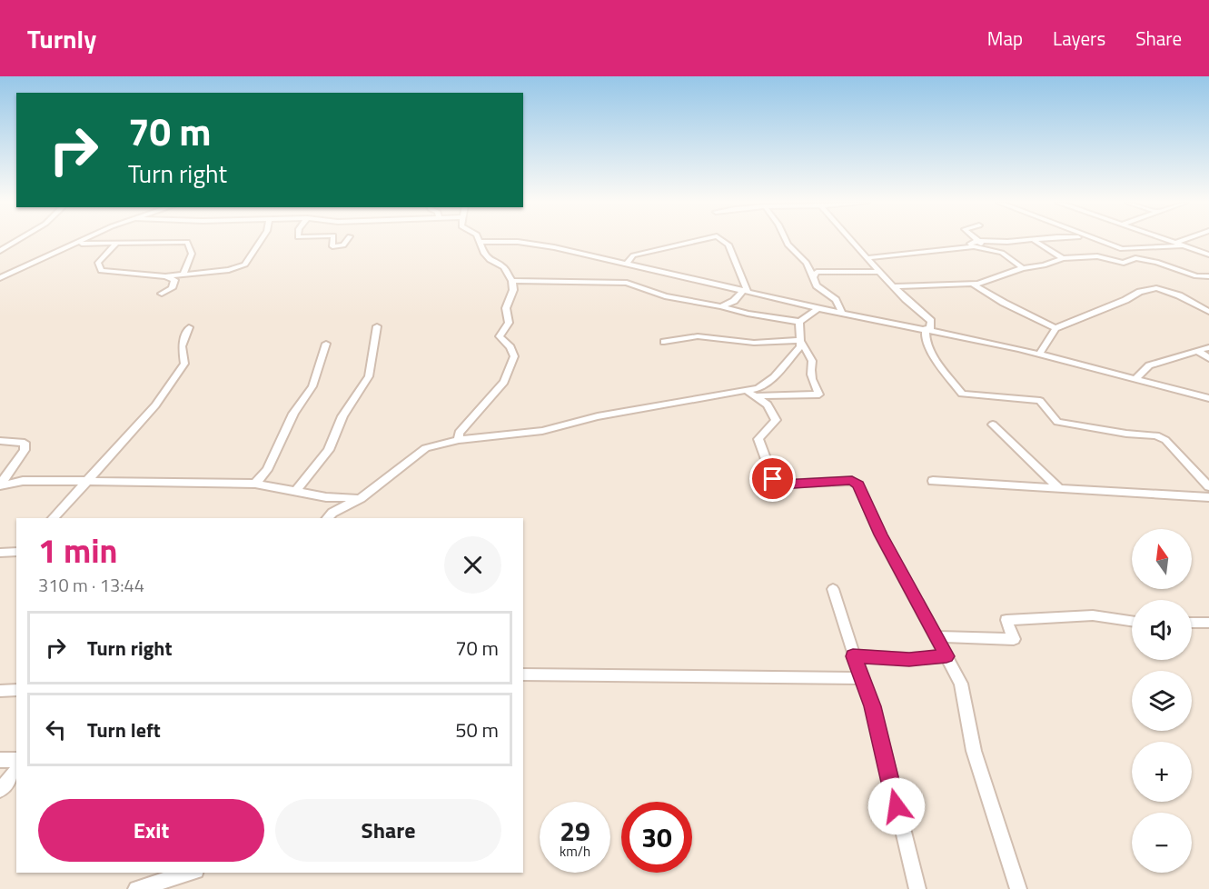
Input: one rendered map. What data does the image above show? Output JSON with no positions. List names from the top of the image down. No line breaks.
{"north":"top","page":{"header":"Turnly","nav":["Map","Layers","Share"],"turn":["70 m","Turn right"],"heading":["1 min","310 m · 13:44"],"map_buttons":["+","−"],"list":[{"name":"Turn right","value":"70 m"},{"name":"Turn left","value":"50 m"}],"buttons":["Exit","Share"],"speed":"29 km/h","limit":"30"}}
